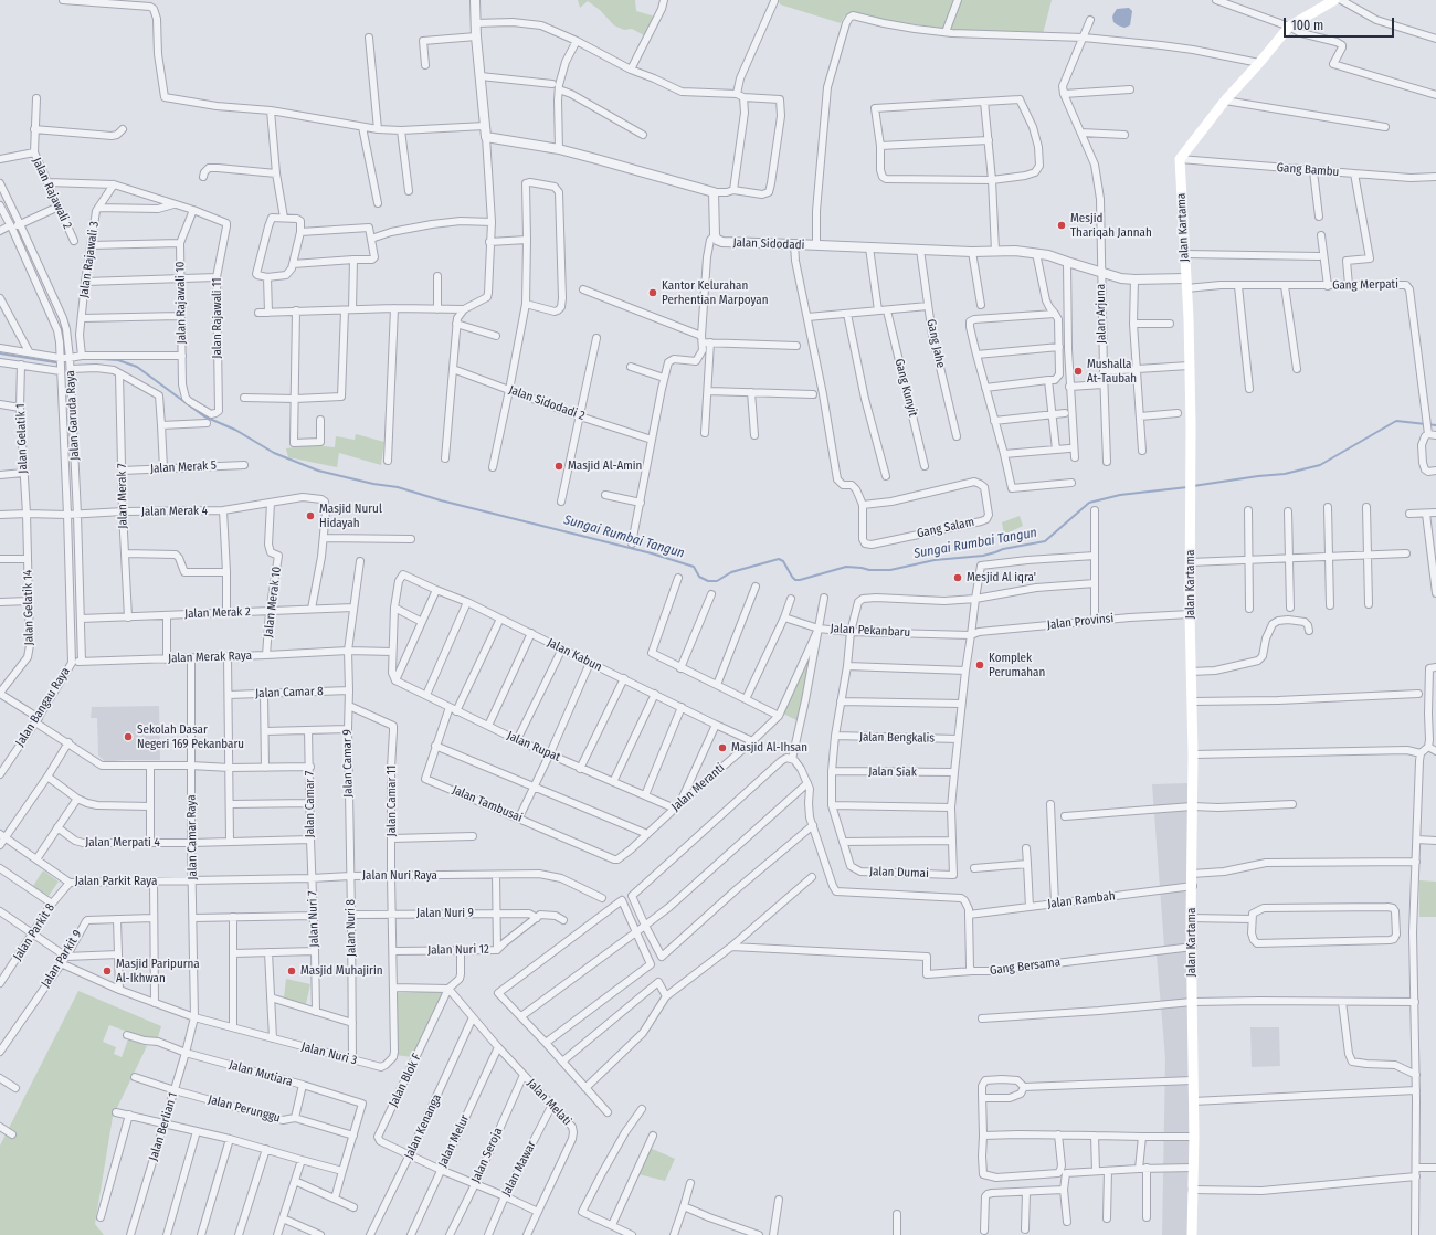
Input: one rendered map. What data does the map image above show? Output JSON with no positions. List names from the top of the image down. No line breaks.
{"streets":{"main road":["Jalan Kartama"],"street":["Gang Bambu","Jalan Rajawali 2","Jalan Sidodadi","Jalan Rajawali 3","Gang Merpati","Jalan Rajawali 10","Jalan Arjuna","Jalan Rajawali 11","Gang Jahe","Gang Kunyit","Jalan Sidodadi 2","Jalan Garuda Raya","Jalan Gelatik 1","Jalan Merak 5","Jalan Merak 7","Jalan Merak 4","Gang Salam","Jalan Merak 10","Jalan Gelatik 14","Jalan Merak 2","Jalan Provinsi","Jalan Pekanbaru","Jalan Kabun","Jalan Merak Raya","Jalan Camar 8","Jalan Bangau Raya","Jalan Bengkalis","Jalan Rupat","Jalan Camar 9","Jalan Siak","Jalan Meranti","Jalan Camar 11","Jalan Camar 7","Jalan Tambusai","Jalan Camar Raya","Jalan Merpati 4","Jalan Dumai","Jalan Nuri Raya","Jalan Parkit Raya","Jalan Rambah","Jalan Nuri 9","Jalan Nuri 7","Jalan Nuri 8","Jalan Parkit 8","Jalan Nuri 12","Jalan Parkit 9","Gang Bersama","Jalan Nuri 3","Jalan Mutiara","Jalan Blok F","Jalan Melati","Jalan Perunggu","Jalan Berlian 1","Jalan Kenanga","Jalan Melur","Jalan Seroja","Jalan Mawar"]},"crossings":[["Gang Bambu","Jalan Kartama"],["Jalan Kartama","Jalan Sidodadi"],["Jalan Kartama","Gang Merpati"],["Jalan Kartama","Jalan Provinsi"],["Jalan Kartama","Jalan Rambah"],["Jalan Kartama","Gang Bersama"],["Jalan Sidodadi","Gang Merpati"],["Jalan Sidodadi","Jalan Arjuna"],["Jalan Sidodadi","Gang Jahe"],["Jalan Rajawali 10","Jalan Rajawali 11"],["Jalan Garuda Raya","Jalan Merak 4"],["Jalan Garuda Raya","Jalan Merak 2"],["Jalan Garuda Raya","Jalan Merak Raya"],["Jalan Garuda Raya","Jalan Bangau Raya"],["Jalan Gelatik 1","Jalan Merak 4"],["Jalan Gelatik 1","Jalan Gelatik 14"],["Jalan Merak 5","Jalan Merak 7"],["Jalan Merak 7","Jalan Merak 4"],["Jalan Merak 7","Jalan Merak 2"],["Jalan Merak 4","Jalan Merak 10"],["Jalan Merak 4","Jalan Gelatik 14"],["Jalan Merak 10","Jalan Merak 2"],["Jalan Merak 10","Jalan Merak Raya"],["Jalan Merak 2","Jalan Camar 9"],["Jalan Provinsi","Jalan Pekanbaru"],["Jalan Provinsi","Jalan Dumai"],["Jalan Pekanbaru","Jalan Meranti"],["Jalan Pekanbaru","Jalan Dumai"],["Jalan Kabun","Jalan Meranti"],["Jalan Kabun","Jalan Tambusai"],["Jalan Merak Raya","Jalan Bangau Raya"],["Jalan Merak Raya","Jalan Camar 9"],["Jalan Merak Raya","Jalan Camar Raya"],["Jalan Camar 8","Jalan Camar 9"],["Jalan Bengkalis","Jalan Dumai"],["Jalan Rupat","Jalan Meranti"],["Jalan Rupat","Jalan Tambusai"],["Jalan Camar 9","Jalan Camar 11"],["Jalan Camar 9","Jalan Nuri Raya"],["Jalan Camar 9","Jalan Nuri 8"],["Jalan Siak","Jalan Dumai"],["Jalan Meranti","Jalan Tambusai"],["Jalan Camar 11","Jalan Nuri Raya"],["Jalan Camar 11","Jalan Nuri 9"],["Jalan Camar 11","Jalan Nuri 12"],["Jalan Camar 11","Jalan Nuri 3"],["Jalan Camar 7","Jalan Merpati 4"],["Jalan Camar 7","Jalan Nuri Raya"],["Jalan Camar 7","Jalan Nuri 7"],["Jalan Camar Raya","Jalan Merpati 4"],["Jalan Camar Raya","Jalan Nuri Raya"],["Jalan Camar Raya","Jalan Parkit Raya"],["Jalan Camar Raya","Jalan Nuri 3"],["Jalan Camar Raya","Jalan Berlian 1"],["Jalan Nuri Raya","Jalan Parkit Raya"],["Jalan Nuri Raya","Jalan Nuri 7"],["Jalan Nuri Raya","Jalan Nuri 8"],["Jalan Parkit Raya","Jalan Parkit 8"],["Jalan Rambah","Gang Bersama"],["Jalan Nuri 9","Jalan Nuri 8"],["Jalan Nuri 9","Jalan Nuri 12"],["Jalan Nuri 8","Jalan Nuri 3"],["Jalan Nuri 12","Jalan Blok F"],["Jalan Parkit 9","Jalan Nuri 3"],["Jalan Nuri 3","Jalan Berlian 1"],["Jalan Mutiara","Jalan Perunggu"],["Jalan Mutiara","Jalan Berlian 1"],["Jalan Blok F","Jalan Melati"],["Jalan Blok F","Jalan Kenanga"],["Jalan Blok F","Jalan Melur"],["Jalan Blok F","Jalan Seroja"],["Jalan Blok F","Jalan Mawar"],["Jalan Melati","Jalan Kenanga"],["Jalan Melati","Jalan Melur"],["Jalan Melati","Jalan Seroja"],["Jalan Melati","Jalan Mawar"],["Jalan Perunggu","Jalan Berlian 1"]],"water":["Sungai Rumbai Tangun"],"places":["Mesjid Thariqah Jannah","Kantor Kelurahan Perhentian Marpoyan","Mushalla At-Taubah","Masjid Al-Amin","Masjid Nurul Hidayah","Mesjid Al iqra'","Komplek Perumahan","Sekolah Dasar Negeri 169 Pekanbaru","Masjid Al-Ihsan","Masjid Paripurna Al-Ikhwan","Masjid Muhajirin"],"scale_bar":"100 m"}
